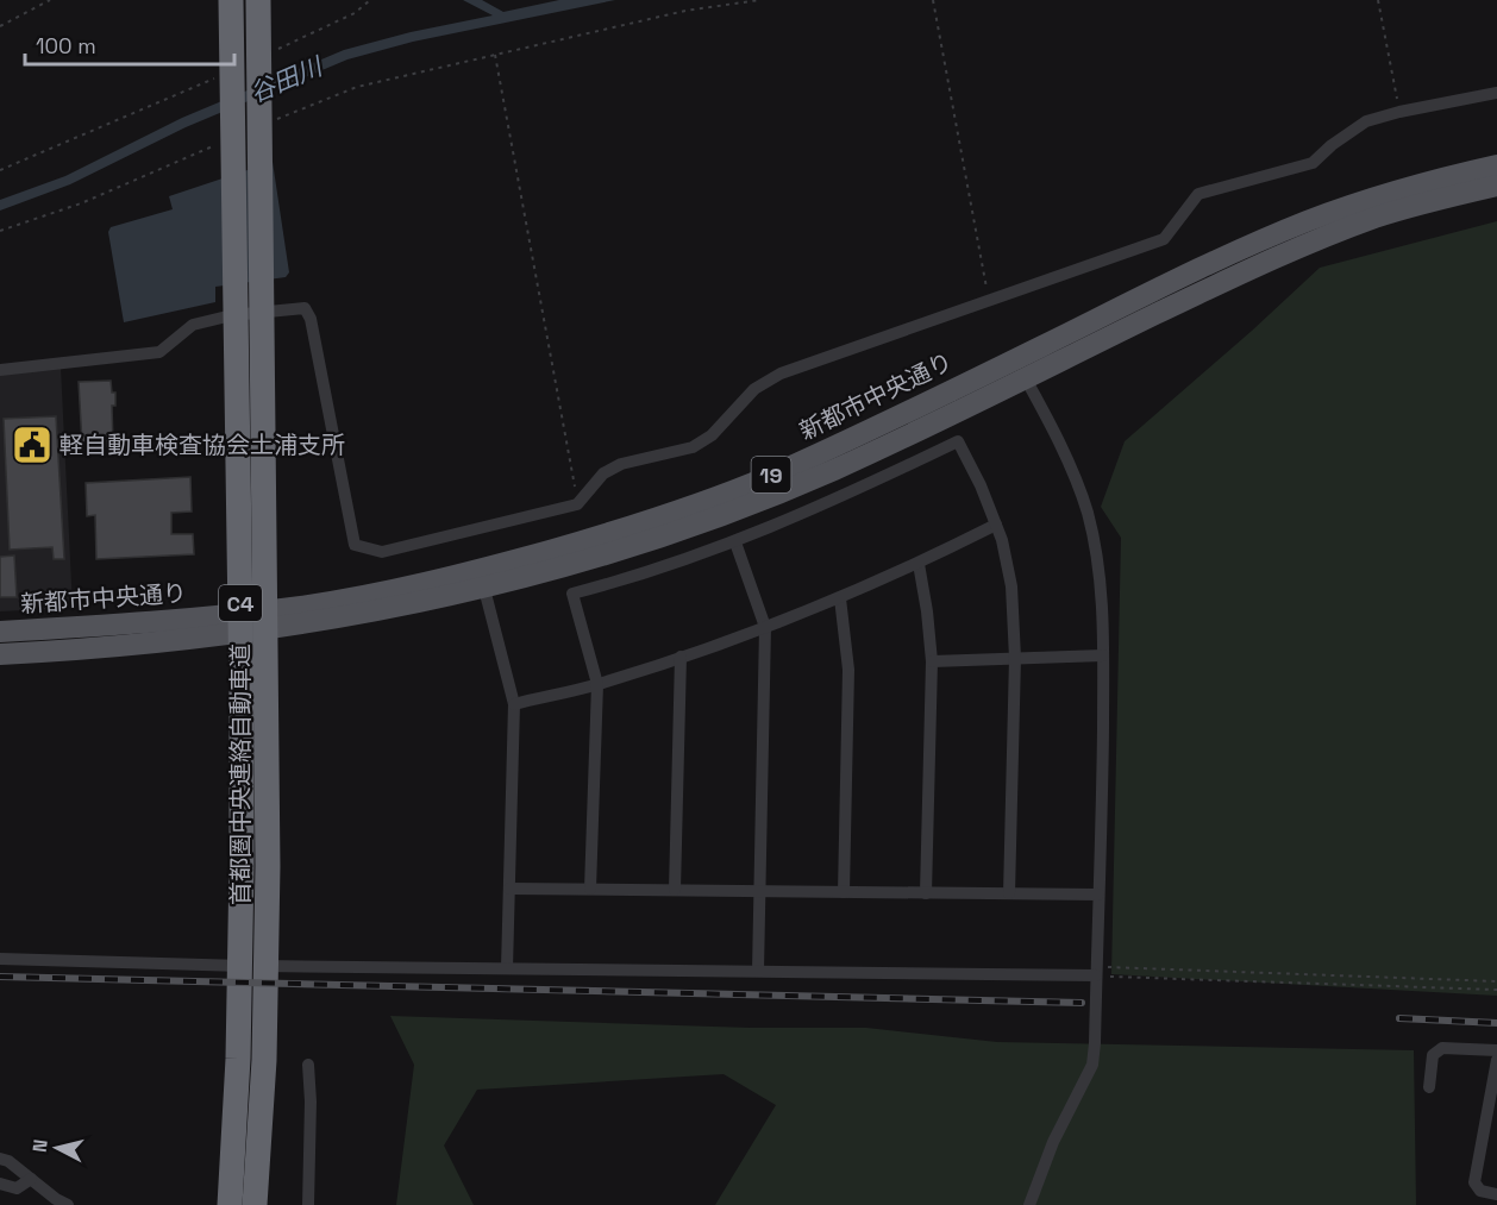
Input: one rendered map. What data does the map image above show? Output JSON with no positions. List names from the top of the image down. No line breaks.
{"streets":{"highway":["C4","首都圏中央連絡自動車道"],"main road":["新都市中央通り","19"]},"water":["谷田川"],"places":{"public building":["軽自動車検査協会土浦支所"]},"scale_bar":"100 m","north":"left"}
